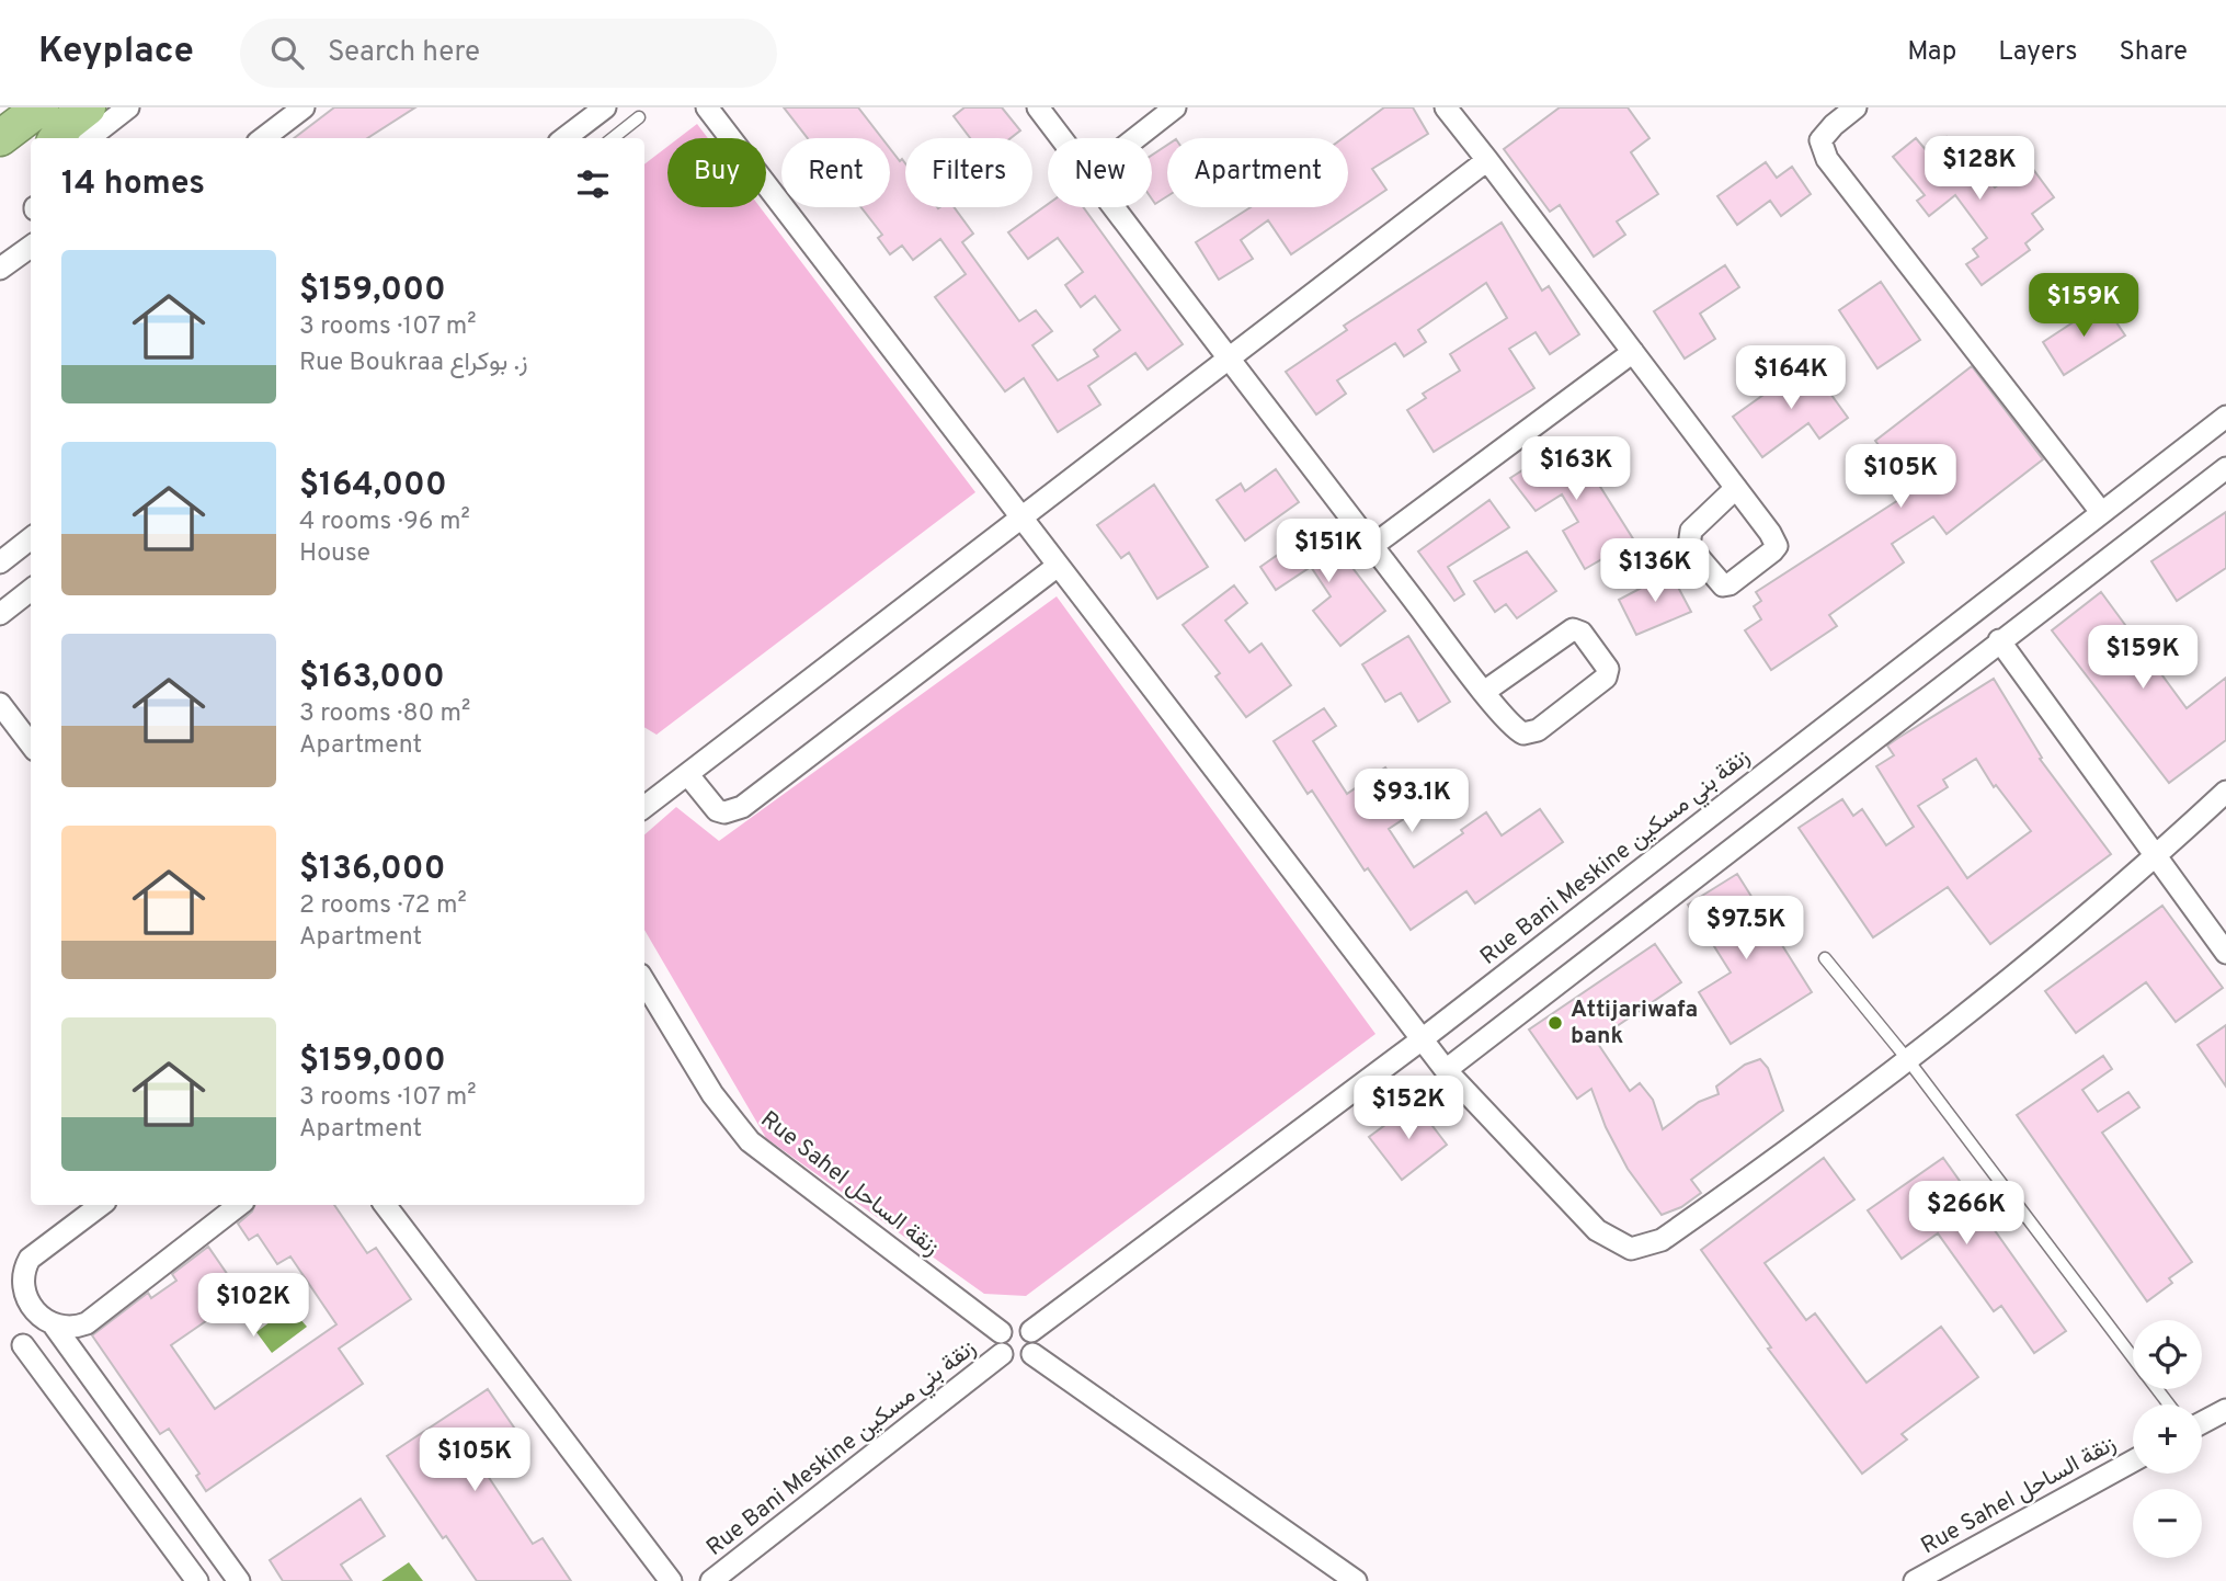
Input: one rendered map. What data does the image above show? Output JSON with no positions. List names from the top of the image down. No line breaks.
{"streets":{"street":["Rue Bani Meskine زنقة بني مسكين","Rue Sahel زنقة الساحل"]},"crossings":[["Rue Bani Meskine زنقة بني مسكين","Rue Sahel زنقة الساحل"]],"places":["Attijariwafa bank"],"page":{"header":"Keyplace","search":"Search here","nav":["Map","Layers","Share"],"price":["$128K","$159K","$164K","$163K","$105K","$151K","$136K","$159K","$93.1K","$97.5K","$152K","$266K","$102K","$105K"],"chip":["Buy","Rent","Filters","New","Apartment"],"heading":"14 homes","list":[{"name":"$159,000","note":"3 rooms · 107 m² · Rue Boukraa ز. بوكراع"},{"name":"$164,000","note":"4 rooms · 96 m² · House"},{"name":"$163,000","note":"3 rooms · 80 m² · Apartment"},{"name":"$136,000","note":"2 rooms · 72 m² · Apartment"},{"name":"$159,000","note":"3 rooms · 107 m² · Apartment"}],"map_buttons":["+","−"]}}
